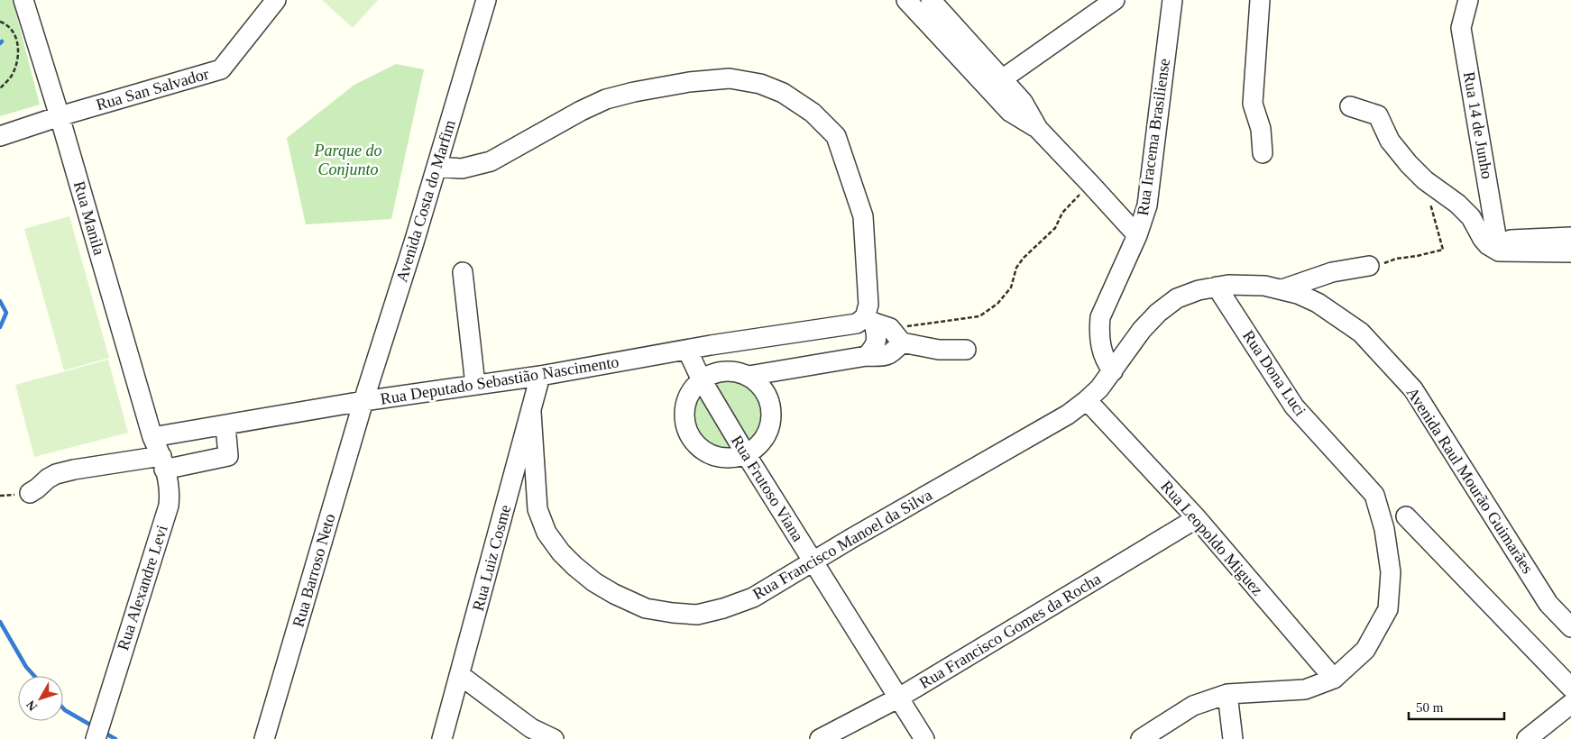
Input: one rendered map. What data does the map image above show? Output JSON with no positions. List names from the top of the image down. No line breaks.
{"streets":{"street":["Rua San Salvador","Rua 14 de Junho","Rua Iracema Brasiliense","Avenida Costa do Marfim","Rua Manila","Rua Dona Luci","Rua Deputado Sebastião Nascimento","Avenida Raul Mourão Guimarães","Rua Frutoso Viana","Rua Leopoldo Miguez","Rua Francisco Manoel da Silva","Rua Luiz Cosme","Rua Barroso Neto","Rua Alexandre Levi","Rua Francisco Gomes da Rocha"]},"crossings":[["Rua San Salvador","Rua Manila"],["Rua Iracema Brasiliense","Rua Francisco Manoel da Silva"],["Avenida Costa do Marfim","Rua Deputado Sebastião Nascimento"],["Avenida Costa do Marfim","Rua Barroso Neto"],["Rua Manila","Rua Deputado Sebastião Nascimento"],["Rua Manila","Rua Alexandre Levi"],["Rua Dona Luci","Avenida Raul Mourão Guimarães"],["Rua Dona Luci","Rua Leopoldo Miguez"],["Rua Dona Luci","Rua Francisco Manoel da Silva"],["Rua Deputado Sebastião Nascimento","Rua Frutoso Viana"],["Rua Deputado Sebastião Nascimento","Rua Luiz Cosme"],["Rua Deputado Sebastião Nascimento","Rua Barroso Neto"],["Rua Deputado Sebastião Nascimento","Rua Alexandre Levi"],["Avenida Raul Mourão Guimarães","Rua Francisco Manoel da Silva"],["Rua Frutoso Viana","Rua Francisco Manoel da Silva"],["Rua Frutoso Viana","Rua Francisco Gomes da Rocha"],["Rua Leopoldo Miguez","Rua Francisco Manoel da Silva"],["Rua Leopoldo Miguez","Rua Francisco Gomes da Rocha"],["Rua Francisco Manoel da Silva","Rua Luiz Cosme"]],"parks":["Parque do Conjunto"],"scale_bar":"50 m","north":"bottom left"}
